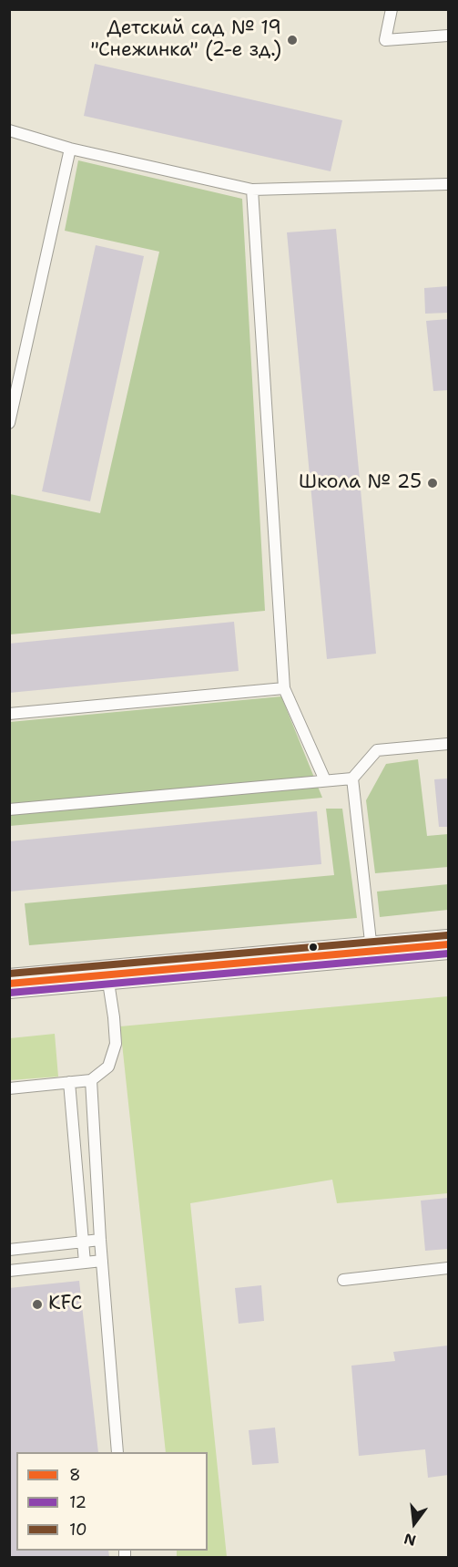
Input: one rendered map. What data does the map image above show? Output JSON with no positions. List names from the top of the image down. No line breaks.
{"places":["Детский сад № 19 \"Снежинка\" (2-е зд.)","Школа № 25","KFC"],"lines":["transit line 10","transit line 8","transit line 12"],"legend":["8","12","10"],"north":"bottom"}
